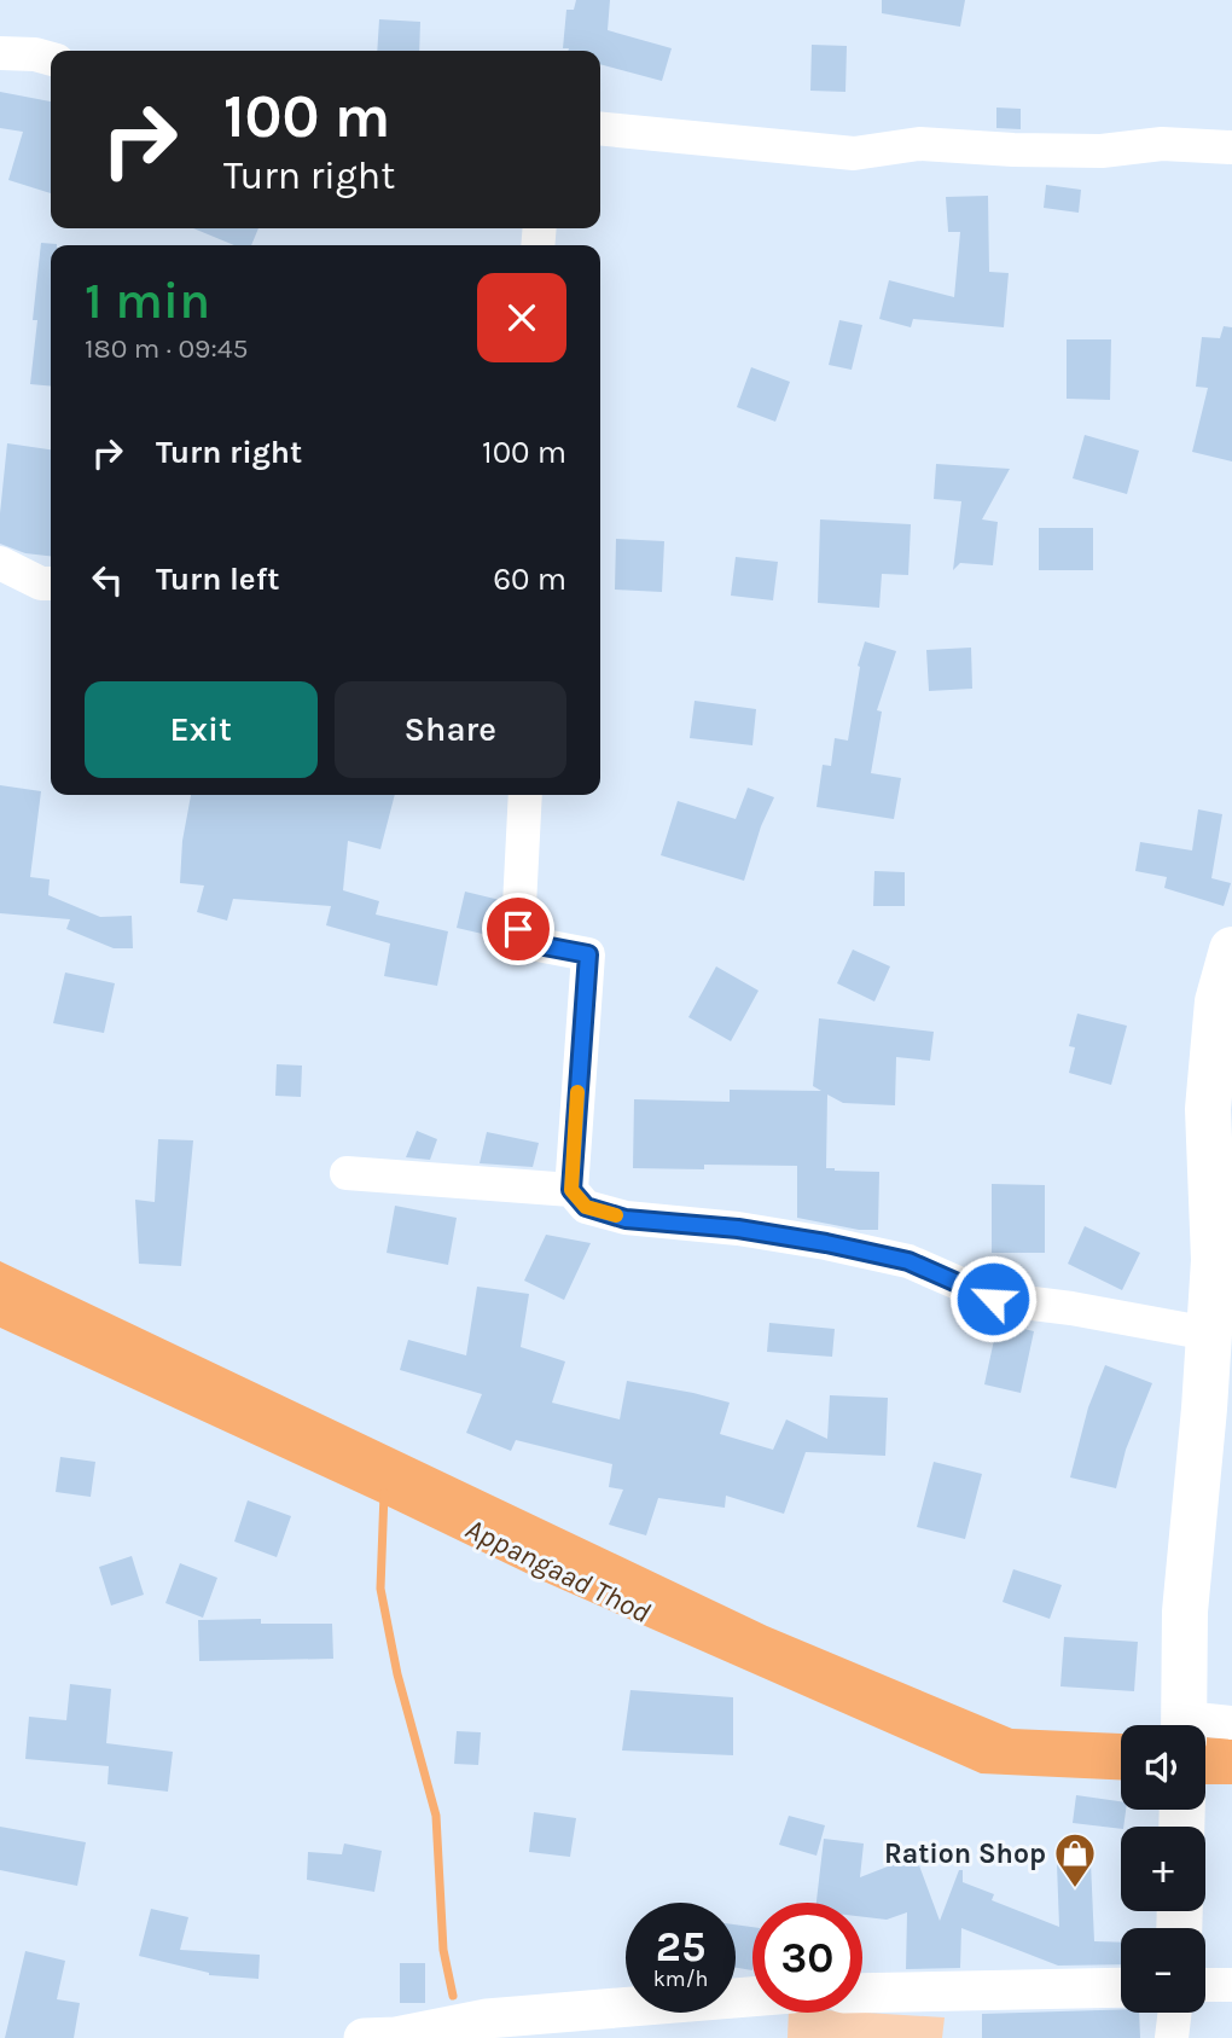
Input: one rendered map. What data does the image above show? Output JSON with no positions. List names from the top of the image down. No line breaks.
{"water":["Appangaad Thod"],"places":{"shop":["Ration Shop"]},"page":{"turn":["100 m","Turn right"],"heading":["1 min","180 m · 09:45"],"list":[{"name":"Turn right","value":"100 m"},{"name":"Turn left","value":"60 m"}],"buttons":["Exit","Share"],"map_buttons":["+","−"],"speed":"25 km/h","limit":"30"}}
